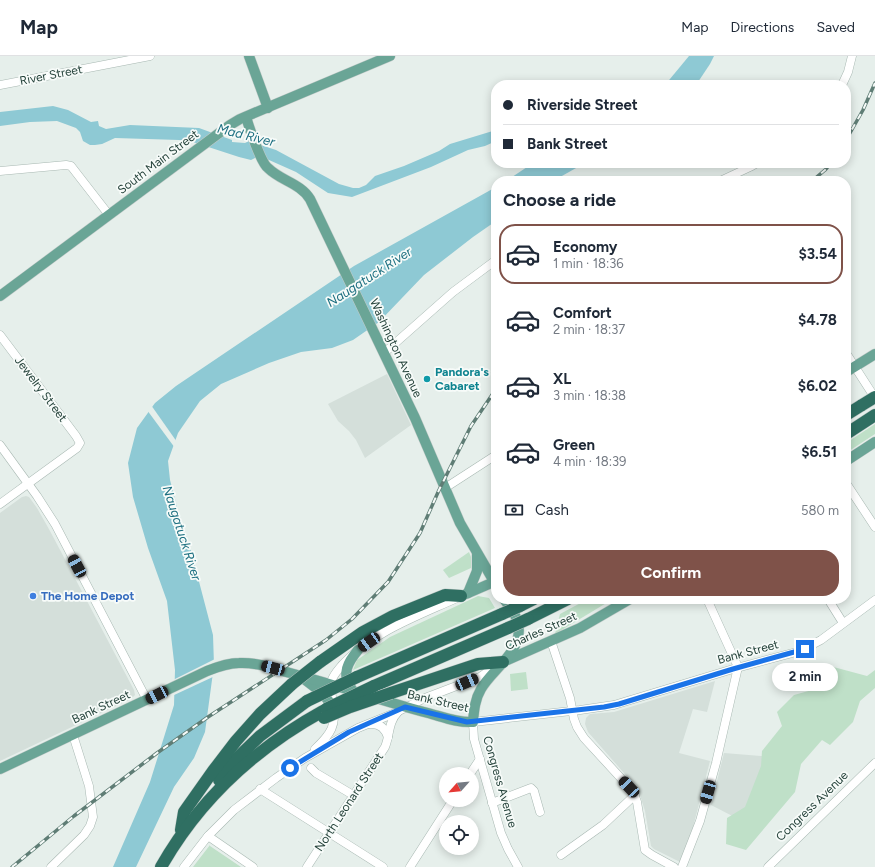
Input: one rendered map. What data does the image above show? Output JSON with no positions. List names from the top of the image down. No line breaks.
{"streets":{"main road":["South Main Street","Washington Avenue","Charles Street","Bank Street","Congress Avenue"],"street":["River Street","Jewelry Street","North Leonard Street"]},"crossings":[["South Main Street","Washington Avenue"],["Charles Street","Congress Avenue"],["Bank Street","Congress Avenue"],["Bank Street","North Leonard Street"]],"water":["Mad River","Naugatuck River"],"places":["Pandora's Cabaret","The Home Depot"],"north":"bottom left","page":{"header":"Map","nav":["Map","Directions","Saved"],"banner":["Riverside Street","Bank Street"],"heading":"Choose a ride","list":[{"name":"Economy","note":"1 min · 18:36","value":"$3.54"},{"name":"Comfort","note":"2 min · 18:37","value":"$4.78"},{"name":"XL","note":"3 min · 18:38","value":"$6.02"},{"name":"Green","note":"4 min · 18:39","value":"$6.51"}],"pay":["Cash","580 m"],"buttons":"Confirm","bubble":"2 min"}}
